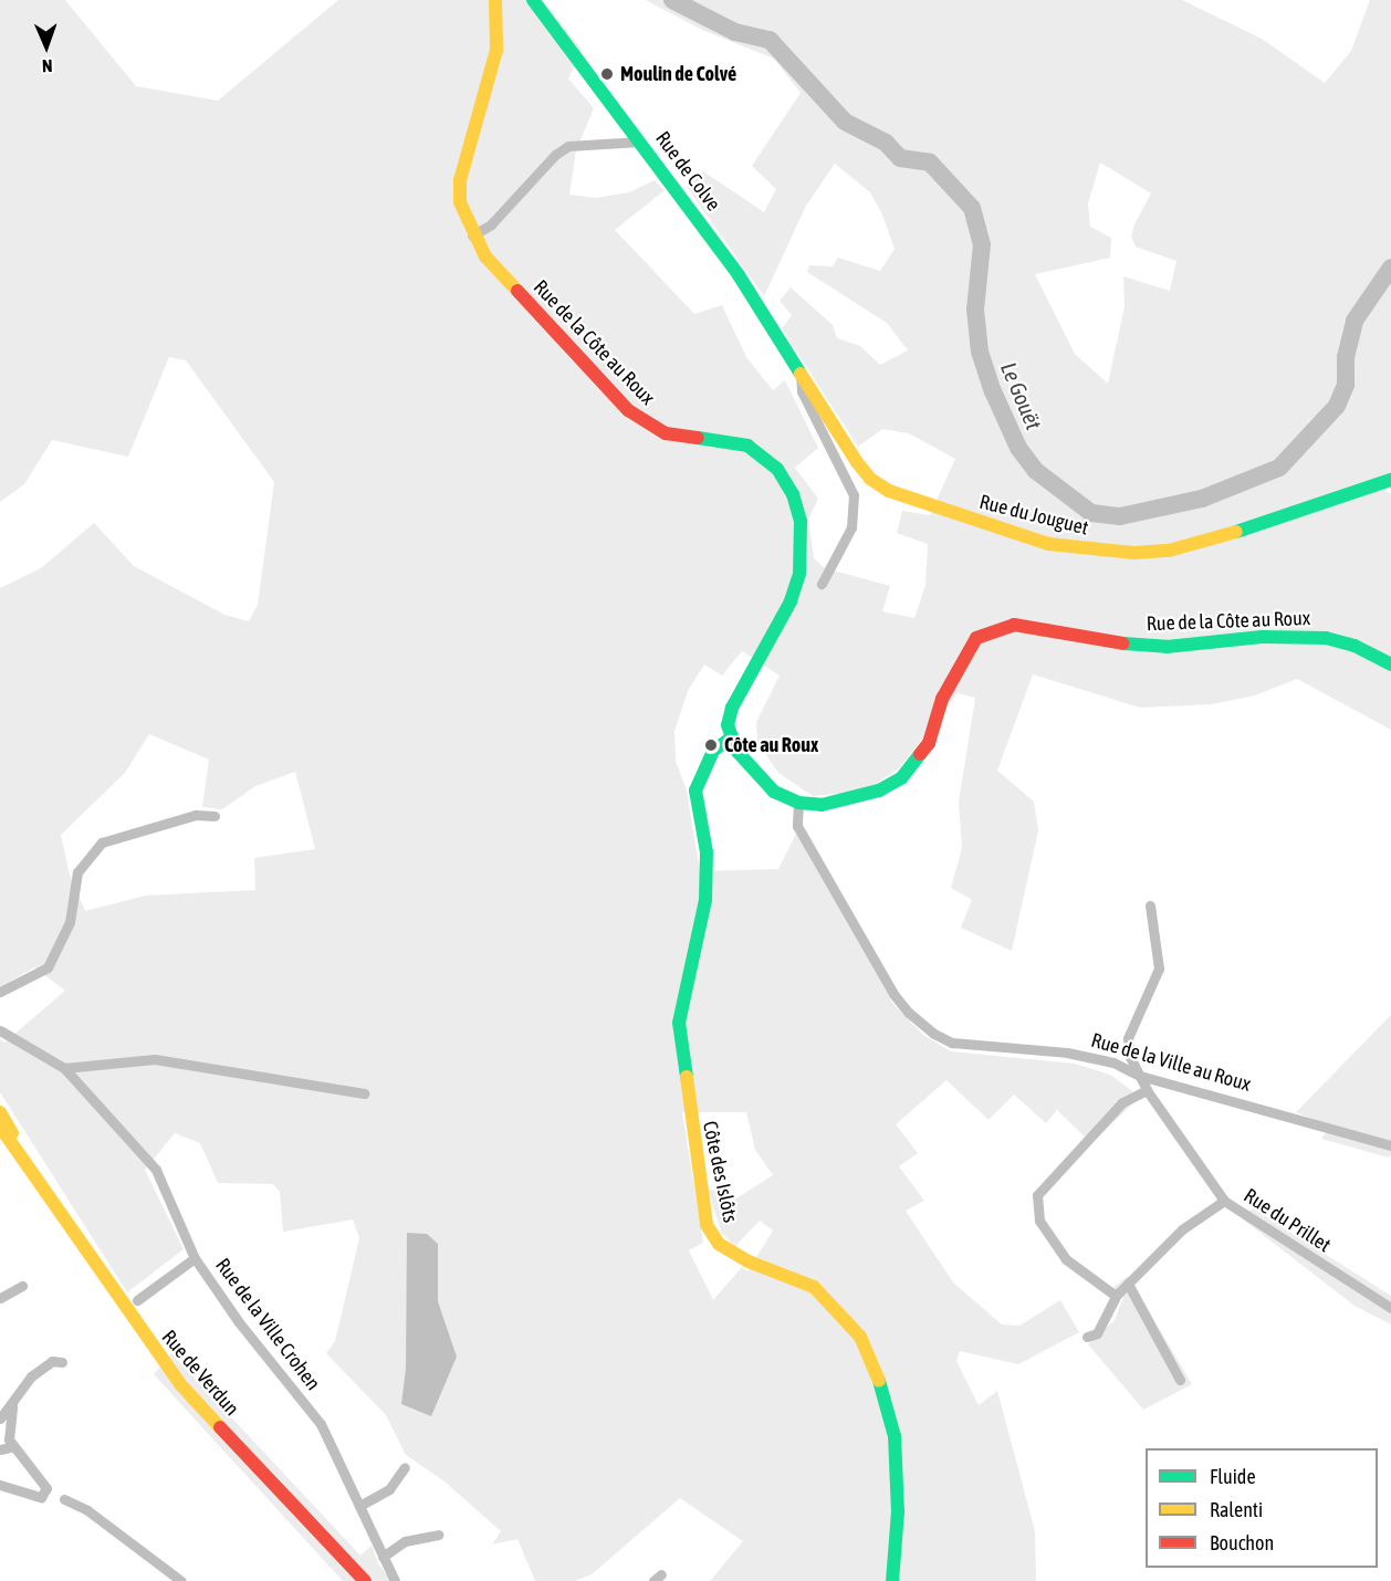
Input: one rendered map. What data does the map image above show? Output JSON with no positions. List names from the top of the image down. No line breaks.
{"streets":{"main road":["Rue de Colve","Rue de la Côte au Roux","Rue du Jouguet","Côte des Islôts","Rue de Verdun"],"street":["Rue de la Ville au Roux","Rue du Prillet","Rue de la Ville Crohen"]},"crossings":[["Rue de Colve","Rue du Jouguet"],["Rue de la Côte au Roux","Rue de la Ville au Roux"],["Rue de la Côte au Roux","Côte des Islôts"],["Rue de la Ville au Roux","Rue du Prillet"]],"water":["Le Gouët"],"places":["Moulin de Colvé","Côte au Roux"],"legend":["Fluide","Ralenti","Bouchon"],"north":"bottom"}
